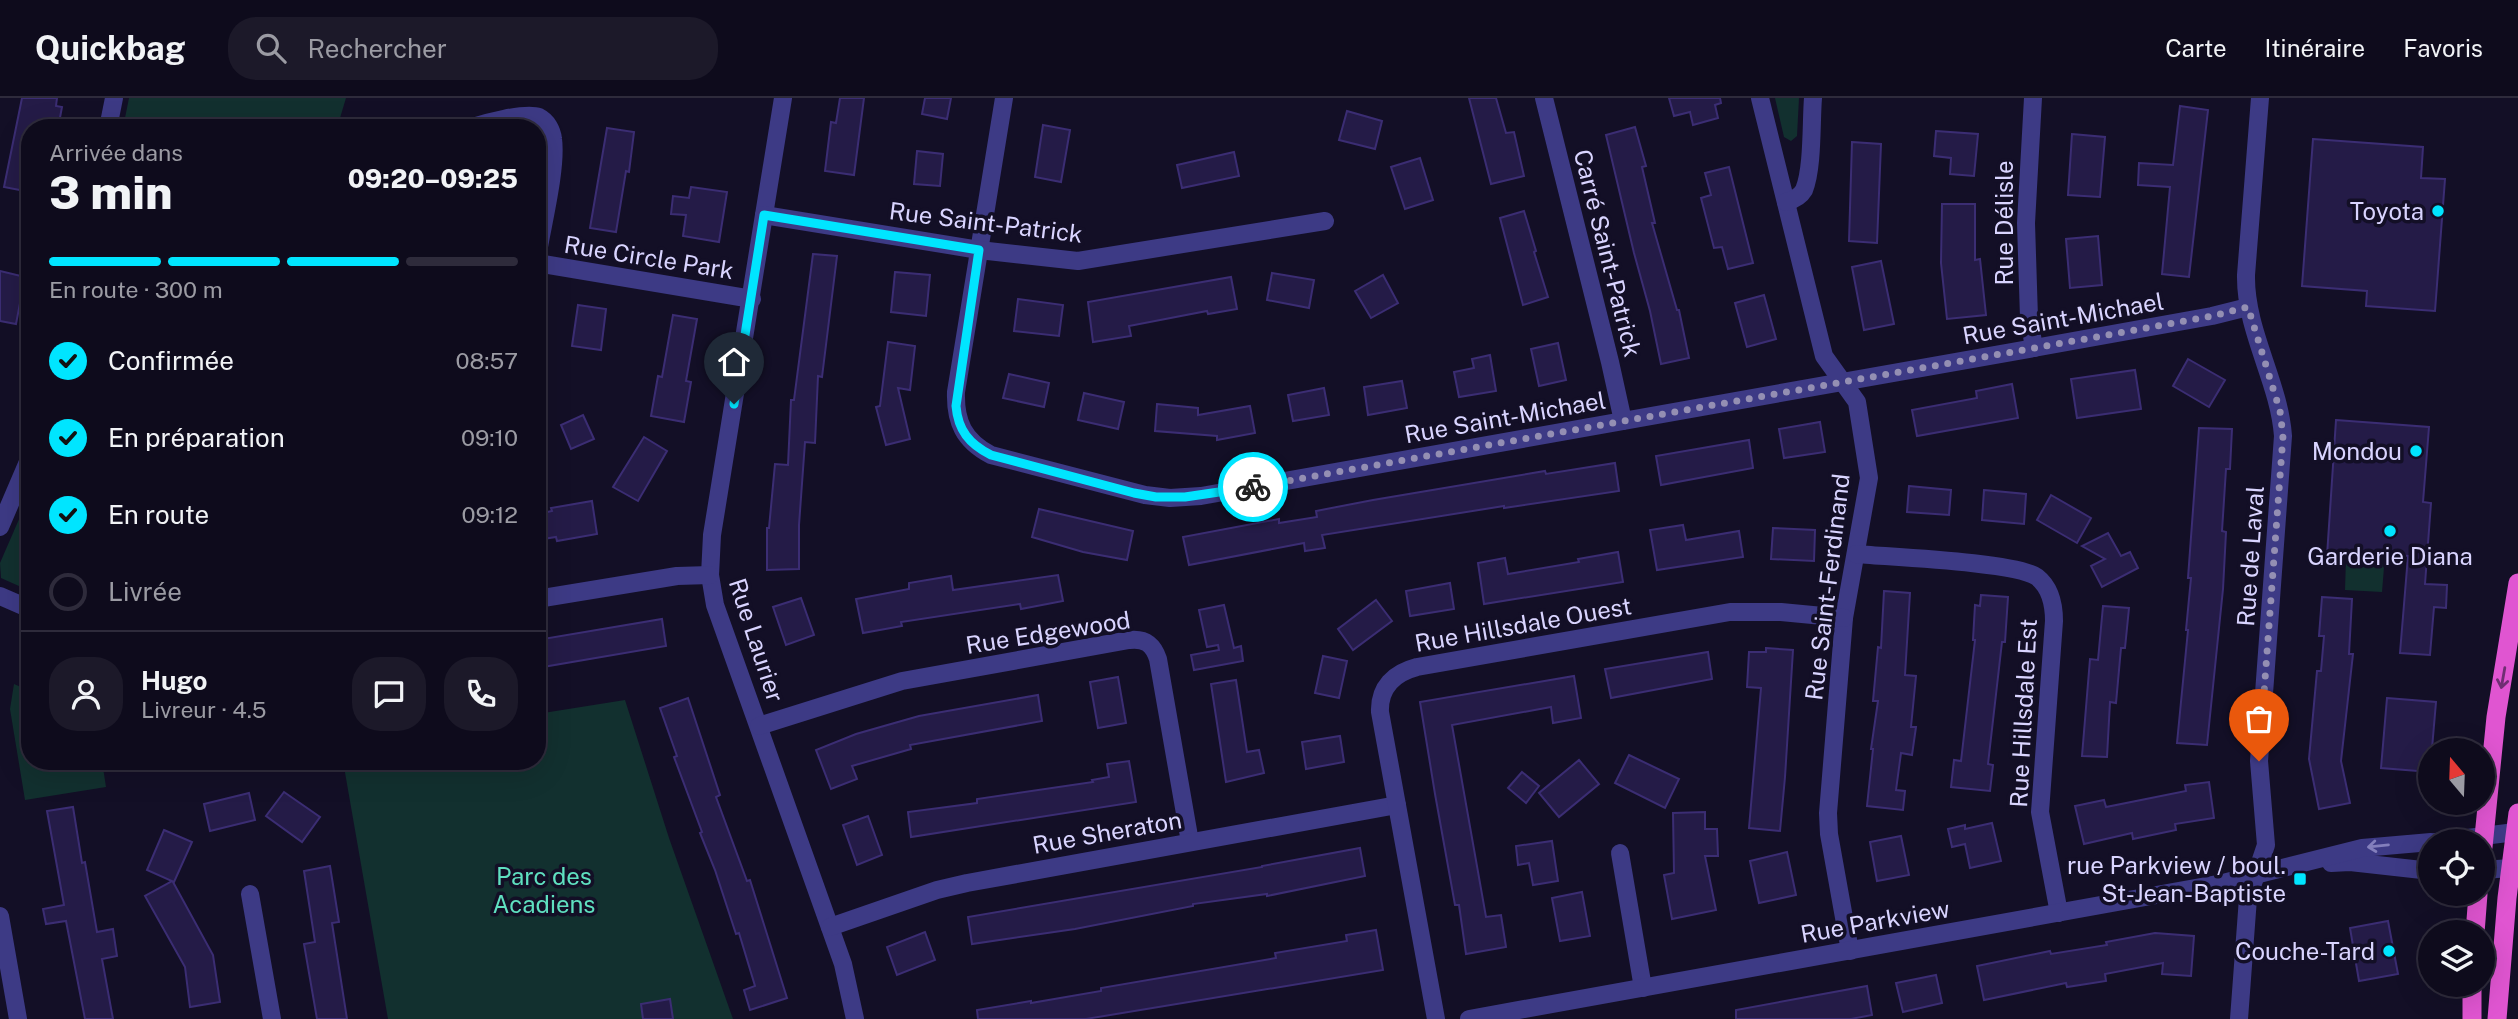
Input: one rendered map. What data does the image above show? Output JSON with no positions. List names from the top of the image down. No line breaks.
{"streets":{"street":["Rue Saint-Patrick","Rue Délisle","Carré Saint-Patrick","Rue Circle Park","Rue Saint-Michael","Rue de Laval","Rue Saint-Ferdinand","Rue Hillsdale Ouest","Rue Edgewood","Rue Laurier","Rue Hillsdale Est","Rue Sheraton","Rue Parkview"]},"crossings":[["Rue Saint-Patrick","Rue Saint-Michael"],["Rue Saint-Patrick","Rue Laurier"],["Rue Délisle","Rue Saint-Michael"],["Carré Saint-Patrick","Rue Saint-Michael"],["Rue Circle Park","Rue Laurier"],["Rue Saint-Michael","Rue de Laval"],["Rue Saint-Michael","Rue Saint-Ferdinand"],["Rue de Laval","Rue Parkview"],["Rue Saint-Ferdinand","Rue Hillsdale Ouest"],["Rue Saint-Ferdinand","Rue Hillsdale Est"],["Rue Saint-Ferdinand","Rue Parkview"],["Rue Hillsdale Ouest","Rue Sheraton"],["Rue Edgewood","Rue Laurier"],["Rue Edgewood","Rue Sheraton"],["Rue Laurier","Rue Sheraton"],["Rue Hillsdale Est","Rue Parkview"]],"parks":["Parc des Acadiens"],"places":{"other":["Toyota","Mondou","Garderie Diana","Couche-Tard"],"transit":["rue Parkview / boul. St-Jean-Baptiste"]},"north":"top","page":{"header":"Quickbag","search":"Rechercher","nav":["Carte","Itinéraire","Favoris"],"heading":["3 min","Arrivée dans","09:20–09:25"],"panel":["Hugo","Livreur · 4.5"],"bar":"En route · 300 m","list":[["Confirmée","08:57"],["En préparation","09:10"],["En route","09:12"],"Livrée"]}}
